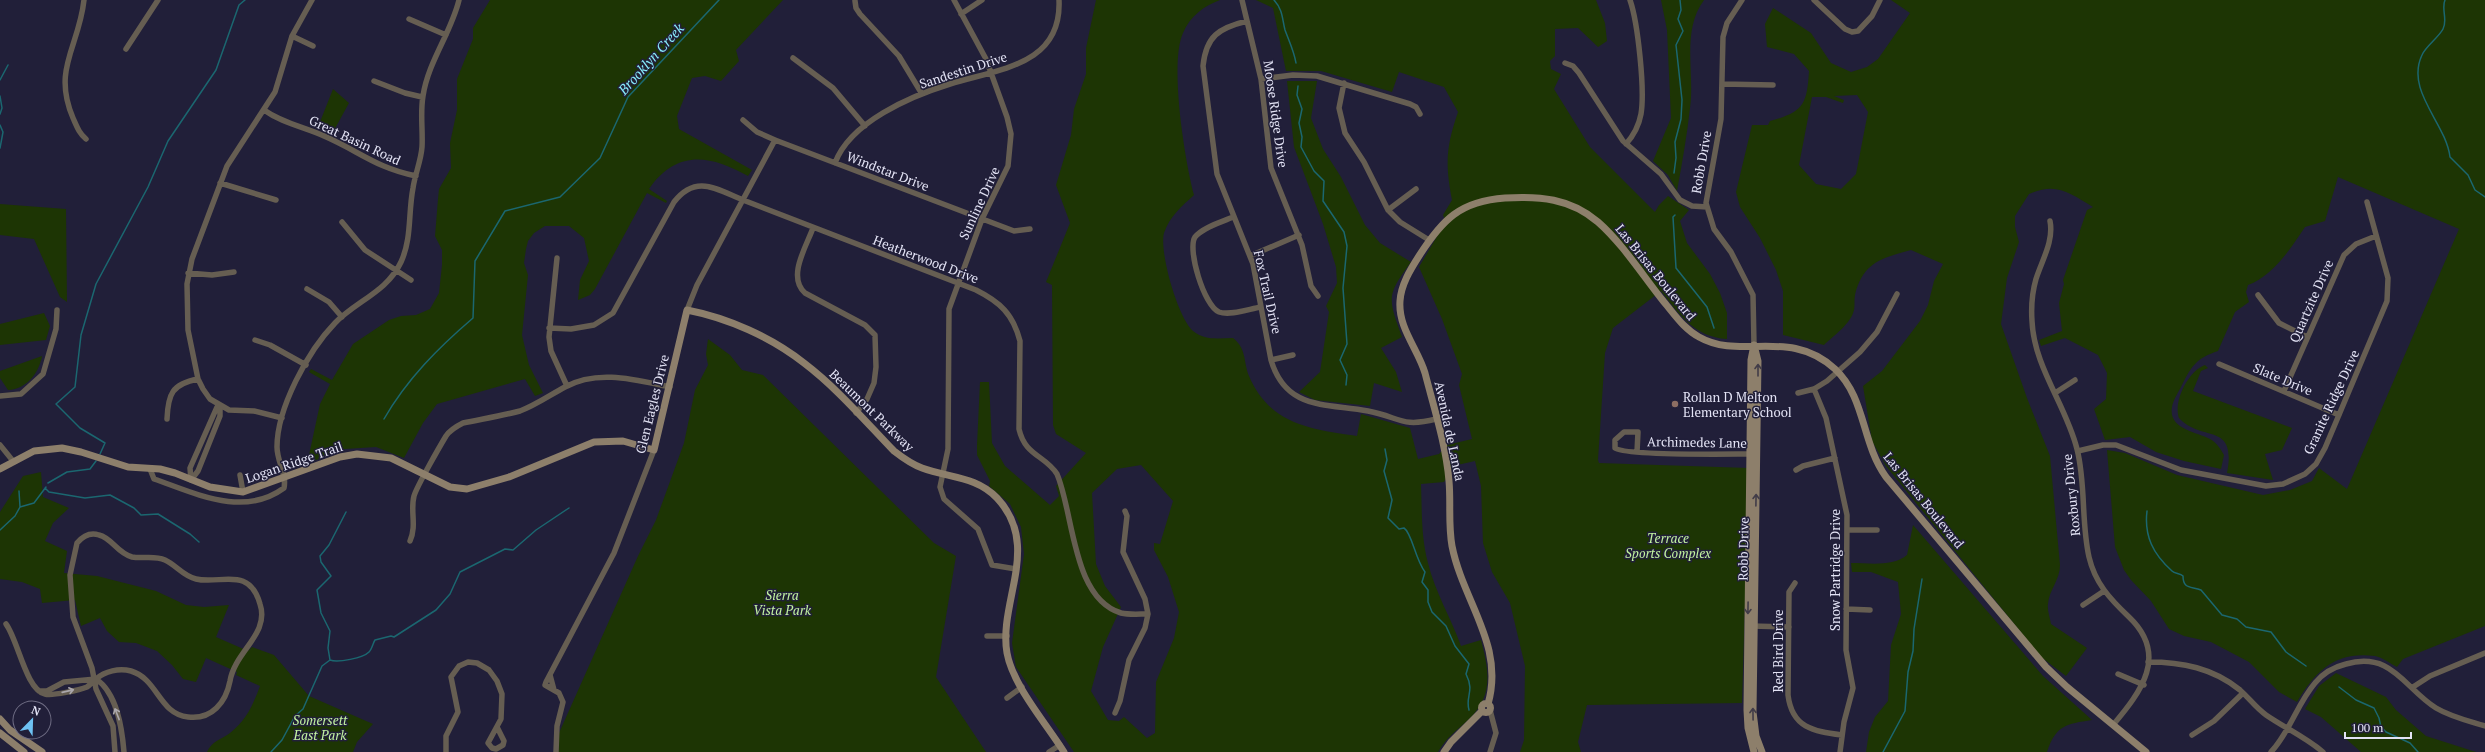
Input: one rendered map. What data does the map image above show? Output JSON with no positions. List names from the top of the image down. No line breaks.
{"streets":{"street":["Sandestin Drive","Moose Ridge Drive","Great Basin Road","Robb Drive","Windstar Drive","Sunline Drive","Heatherwood Drive","Las Brisas Boulevard","Fox Trail Drive","Quartzite Drive","Slate Drive","Granite Ridge Drive","Glen Eagles Drive","Beaumont Parkway","Avenida de Landa","Archimedes Lane","Logan Ridge Trail","Roxbury Drive","Snow Partridge Drive","Red Bird Drive"]},"crossings":[["Sandestin Drive","Windstar Drive"],["Sandestin Drive","Sunline Drive"],["Moose Ridge Drive","Fox Trail Drive"],["Robb Drive","Las Brisas Boulevard"],["Robb Drive","Archimedes Lane"],["Windstar Drive","Sunline Drive"],["Windstar Drive","Glen Eagles Drive"],["Sunline Drive","Heatherwood Drive"],["Sunline Drive","Beaumont Parkway"],["Heatherwood Drive","Glen Eagles Drive"],["Las Brisas Boulevard","Avenida de Landa"],["Las Brisas Boulevard","Roxbury Drive"],["Fox Trail Drive","Avenida de Landa"],["Quartzite Drive","Slate Drive"],["Quartzite Drive","Granite Ridge Drive"],["Slate Drive","Granite Ridge Drive"],["Granite Ridge Drive","Roxbury Drive"],["Glen Eagles Drive","Beaumont Parkway"],["Glen Eagles Drive","Logan Ridge Trail"],["Snow Partridge Drive","Red Bird Drive"]],"water":["Brooklyn Creek"],"parks":["Terrace Sports Complex","Sierra Vista Park","Somersett East Park"],"places":["Rollan D Melton Elementary School"],"scale_bar":"100 m","north":"top right"}
